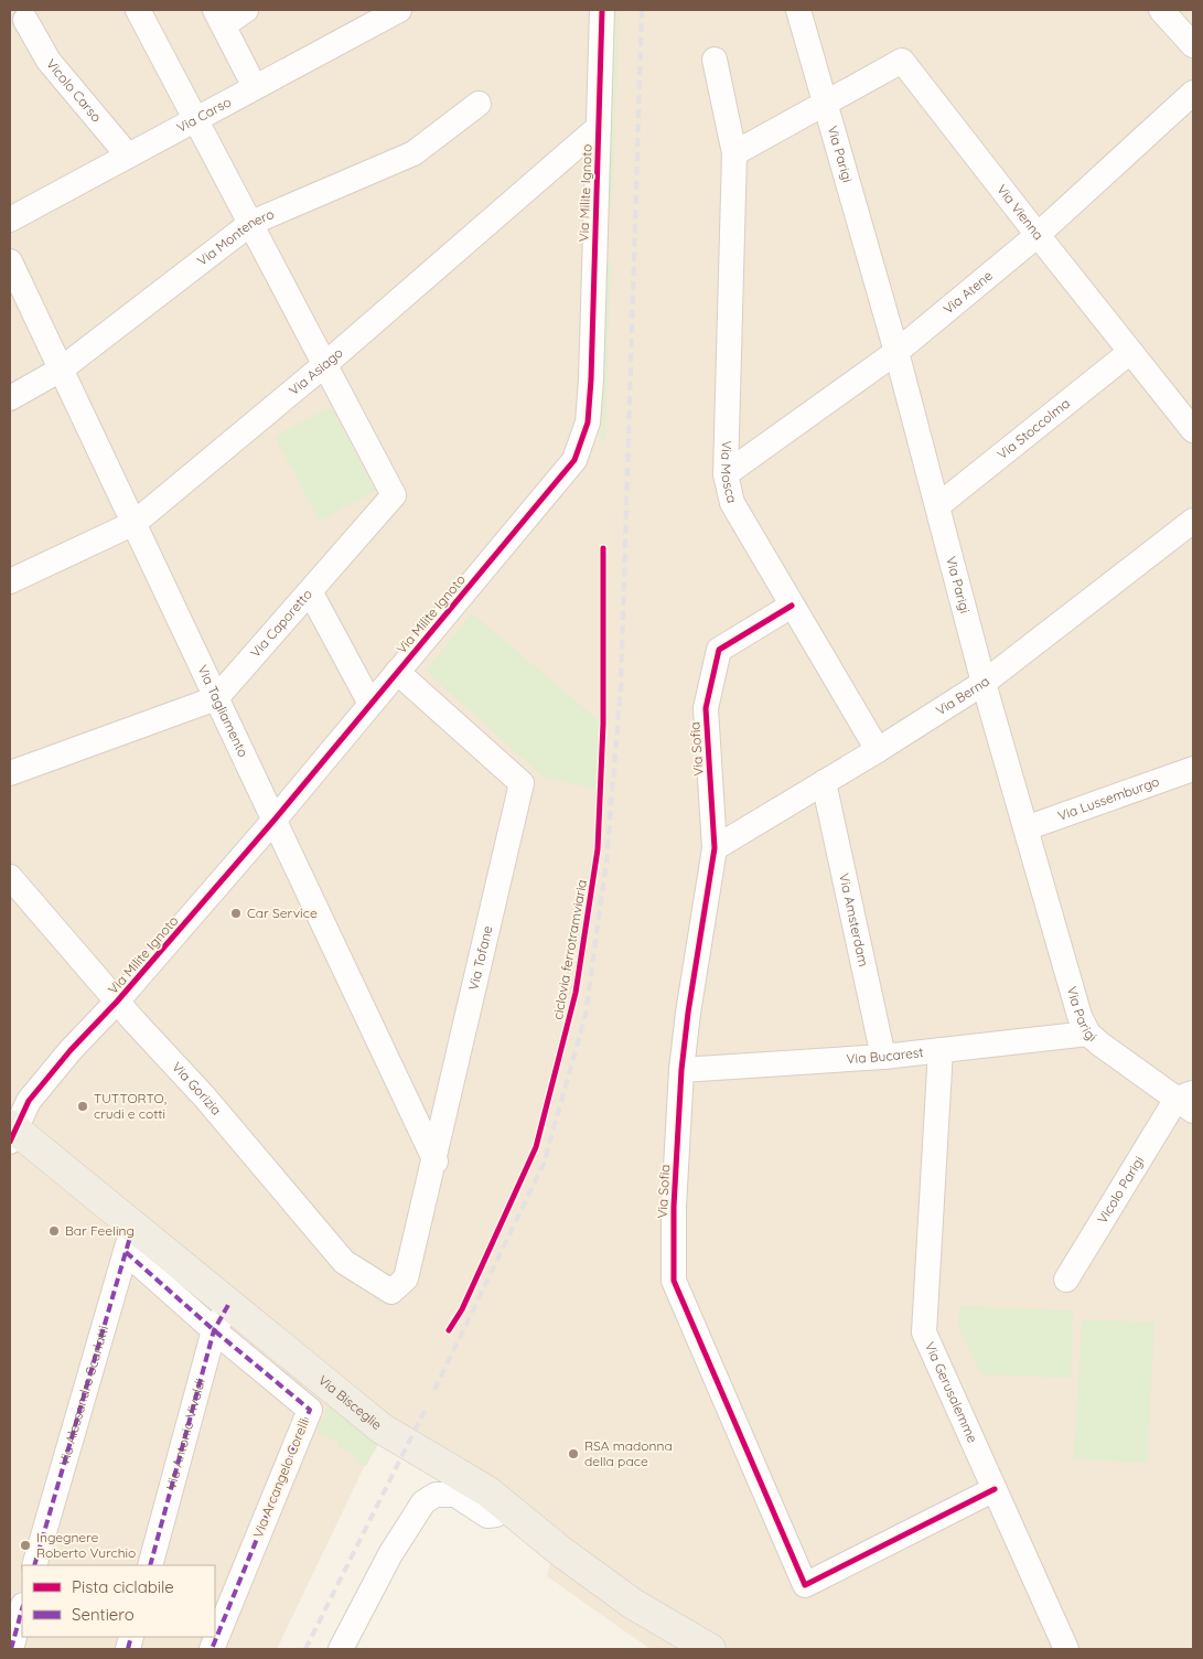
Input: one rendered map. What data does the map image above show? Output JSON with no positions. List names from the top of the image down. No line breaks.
{"streets":{"main road":["Via Bisceglie"],"street":["Vicolo Carso","Via Carso","Via Parigi","Via Milite Ignoto","Via Vienna","Via Montenero","Via Atene","Via Asiago","Via Stoccolma","Via Mosca","Via Caporetto","Via Berna","Via Tagliamento","Via Sofia","Via Lussemburgo","Via Amsterdam","Via Tofane","Via Bucarest","Via Gorizia","Vicolo Parigi","Via Gerusalemme","Via Alessandro Scarlatti","Via Antonio Vivaldi","Via Arcangelo Corelli"],"cycle path":["ciclovia ferrotramviaria"]},"crossings":[["Vicolo Carso","Via Carso"],["Via Parigi","Via Vienna"],["Via Parigi","Via Atene"],["Via Parigi","Via Stoccolma"],["Via Parigi","Via Berna"],["Via Parigi","Via Lussemburgo"],["Via Parigi","Via Bucarest"],["Via Parigi","Vicolo Parigi"],["Via Milite Ignoto","Via Asiago"],["Via Milite Ignoto","Via Tagliamento"],["Via Milite Ignoto","Via Tofane"],["Via Milite Ignoto","Via Gorizia"],["Via Milite Ignoto","Via Bisceglie"],["Via Vienna","Via Atene"],["Via Vienna","Via Stoccolma"],["Via Montenero","Via Tagliamento"],["Via Atene","Via Mosca"],["Via Asiago","Via Caporetto"],["Via Asiago","Via Tagliamento"],["Via Mosca","Via Berna"],["Via Mosca","Via Sofia"],["Via Caporetto","Via Tagliamento"],["Via Berna","Via Sofia"],["Via Berna","Via Amsterdam"],["Via Tagliamento","Via Tofane"],["Via Sofia","Via Bucarest"],["Via Sofia","Via Gerusalemme"],["Via Amsterdam","Via Bucarest"],["Via Tofane","Via Gorizia"],["Via Bucarest","Via Gerusalemme"],["Via Alessandro Scarlatti","Via Bisceglie"],["Via Bisceglie","Via Antonio Vivaldi"],["Via Bisceglie","Via Arcangelo Corelli"],["Via Antonio Vivaldi","Via Arcangelo Corelli"]],"places":["Car Service","TUTTORTO, crudi e cotti","Bar Feeling","RSA madonna della pace","Ingegnere Roberto Vurchio"],"legend":["Pista ciclabile","Sentiero"]}
